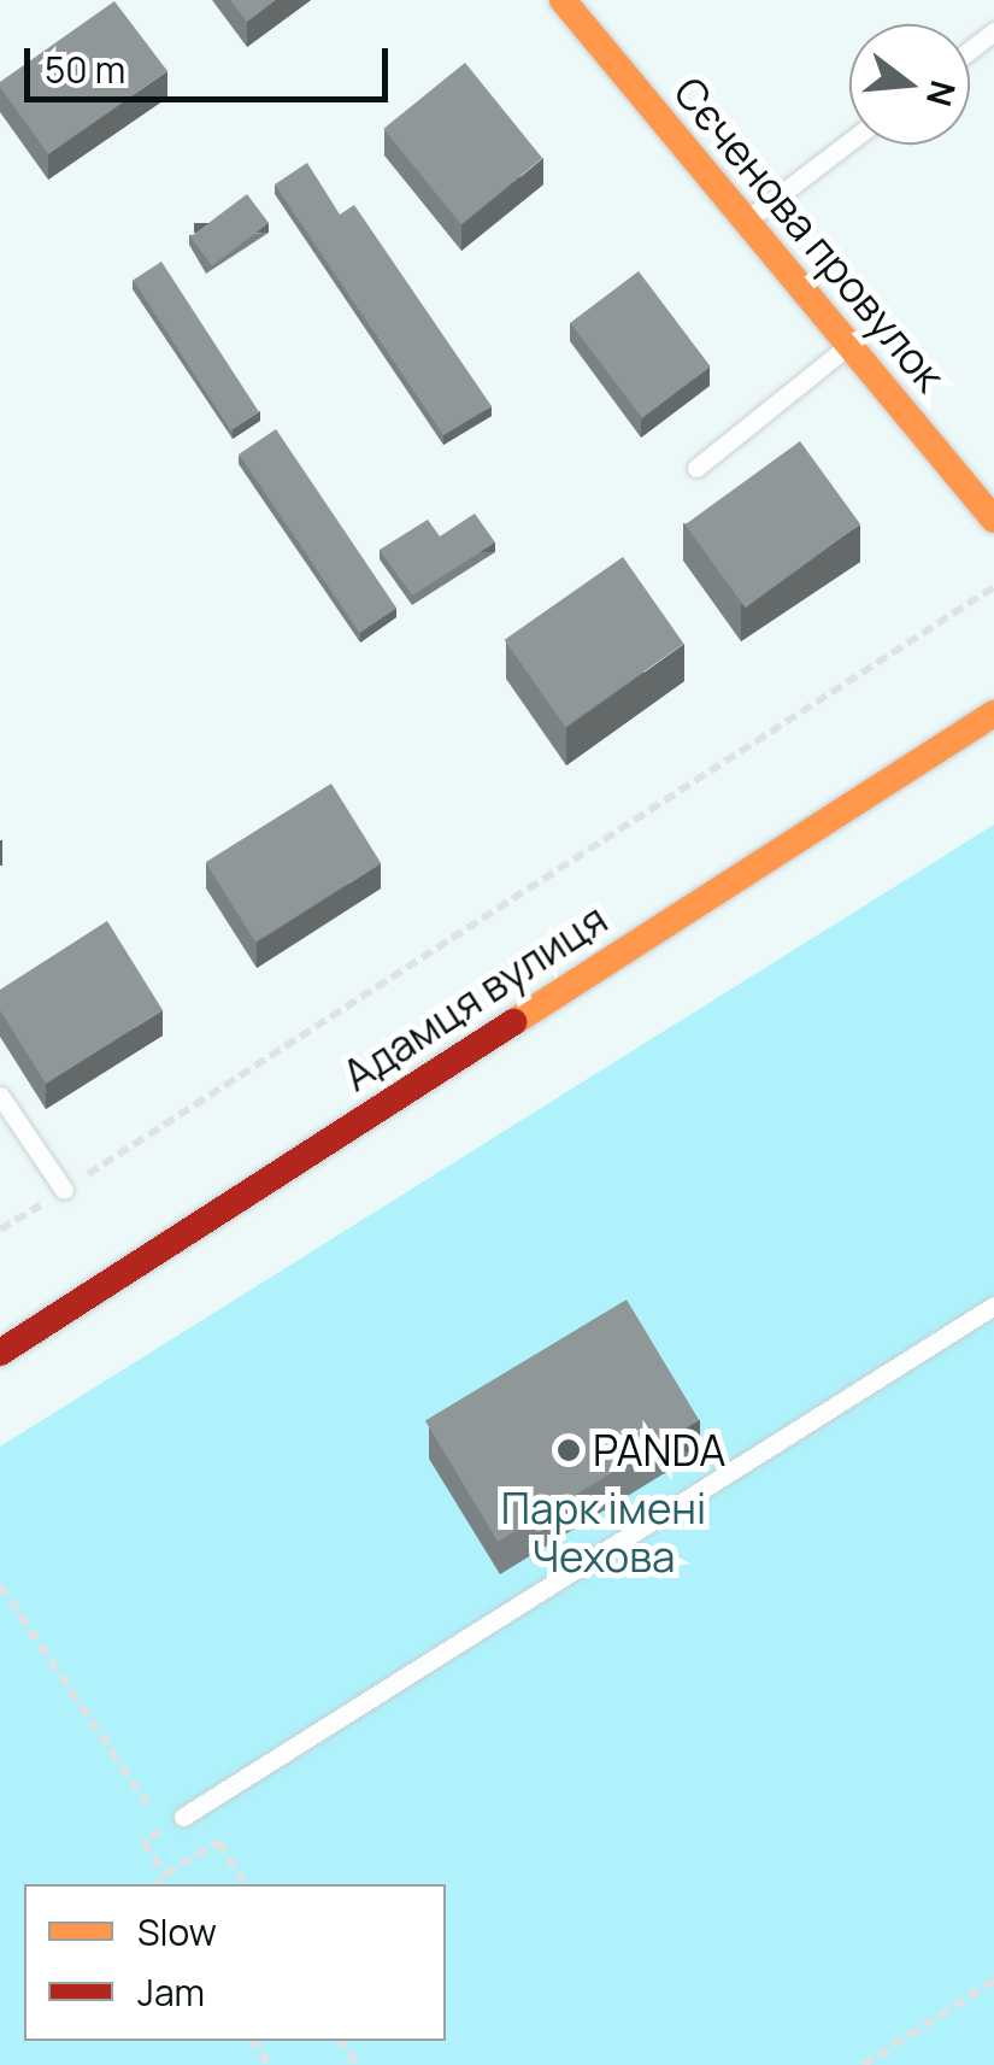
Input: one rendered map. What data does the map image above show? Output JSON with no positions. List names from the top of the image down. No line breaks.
{"streets":{"street":["Сєченова провулок","Адамця вулиця"]},"parks":["Парк імені Чехова"],"places":["PANDA"],"legend":["Slow","Jam"],"scale_bar":"50 m","north":"right"}
